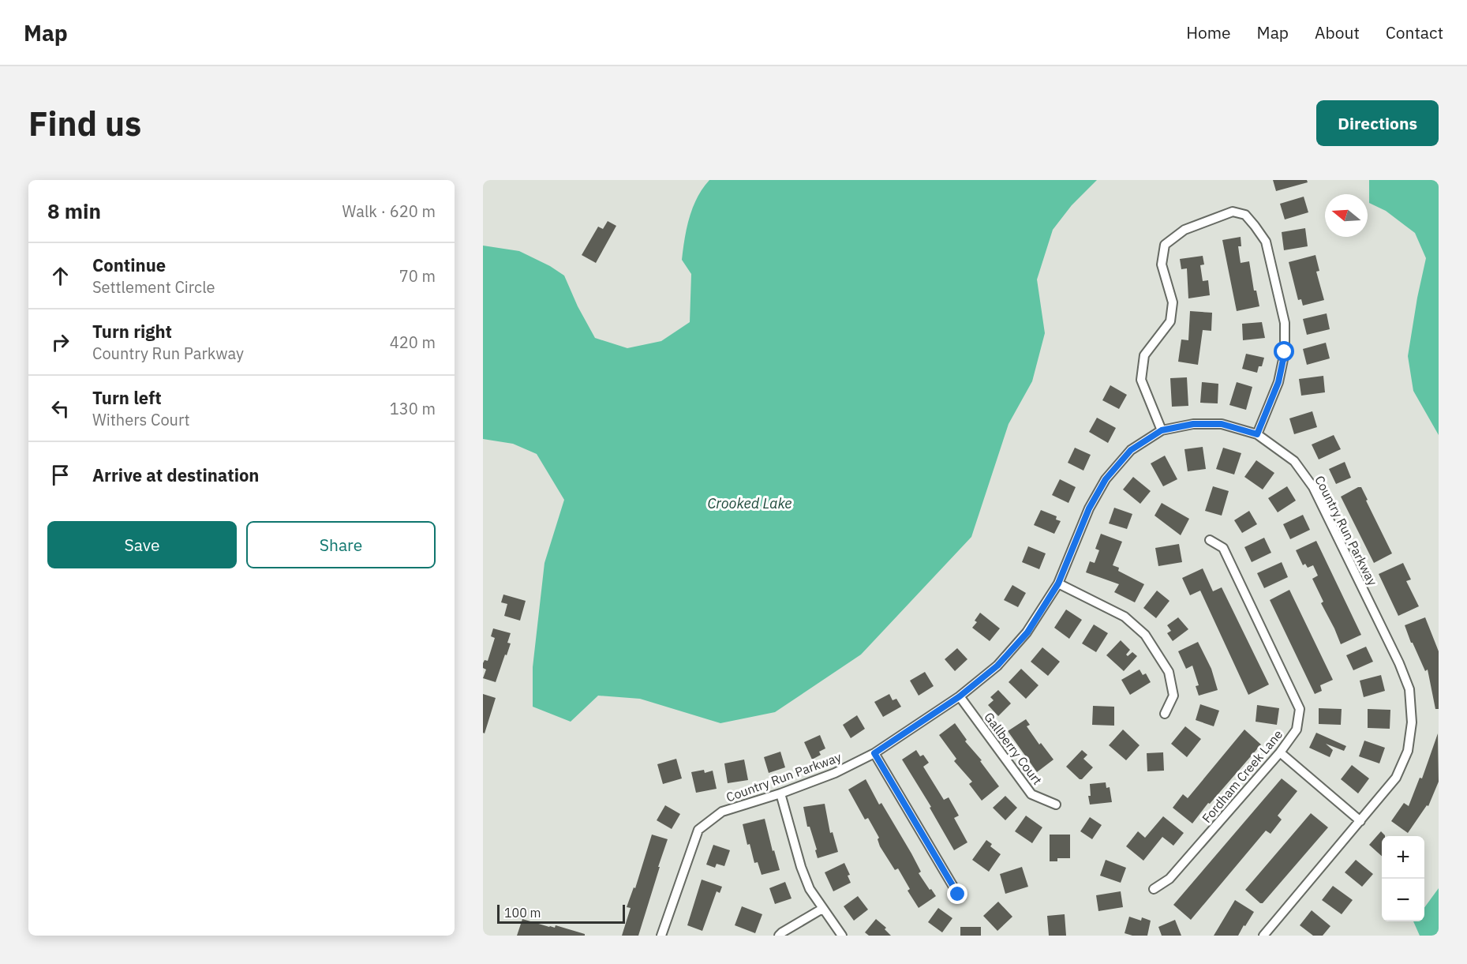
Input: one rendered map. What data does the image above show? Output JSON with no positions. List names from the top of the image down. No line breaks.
{"streets":{"street":["Country Run Parkway","Gallberry Court","Fordham Creek Lane"]},"crossings":[["Country Run Parkway","Gallberry Court"]],"water":["Crooked Lake"],"scale_bar":"100 m","north":"left","page":{"header":"Map","nav":["Home","Map","About","Contact"],"buttons":["Directions",["Save","Share"]],"title":"Find us","heading":["8 min","Walk · 620 m"],"list":[["Continue","Settlement Circle","70 m"],["Turn right","Country Run Parkway","420 m"],["Turn left","Withers Court","130 m"],"Arrive at destination"],"map_buttons":["+","−"],"scale":"100 m"}}
